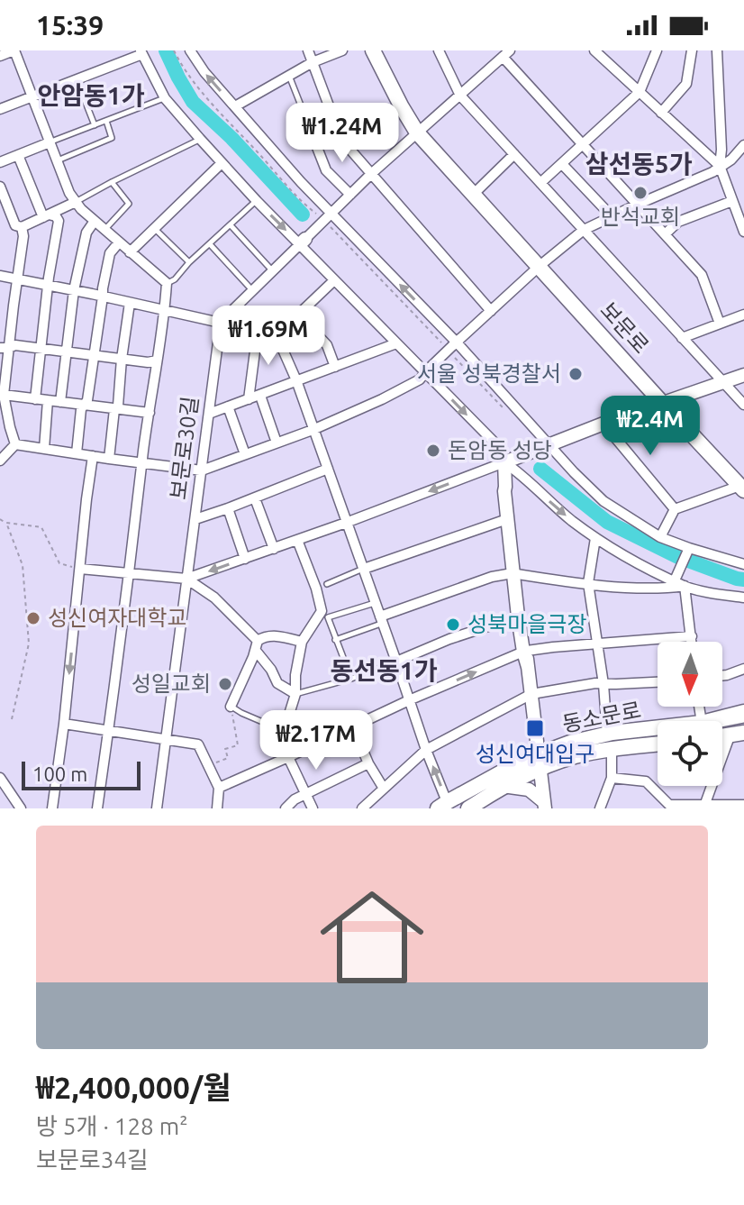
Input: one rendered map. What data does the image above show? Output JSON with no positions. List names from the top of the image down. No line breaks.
{"streets":{"main road":["보문로","동소문로"],"street":["보문로30길"]},"districts":["안암동1가","삼선동5가","동선동1가"],"places":{"other":["반석교회","서울 성북경찰서","돈암동 성당","성신여자대학교","성북마을극장","성일교회"],"transit":["성신여대입구"]},"scale_bar":"100 m","north":"bottom","page":{"status":"15:39","price":["₩1.24M","₩1.69M","₩2.4M","₩2.17M"],"scale":"100 m","list":[{"name":"₩2,400,000/월","note":"방 5개 · 128 m² · 보문로34길"}]}}
